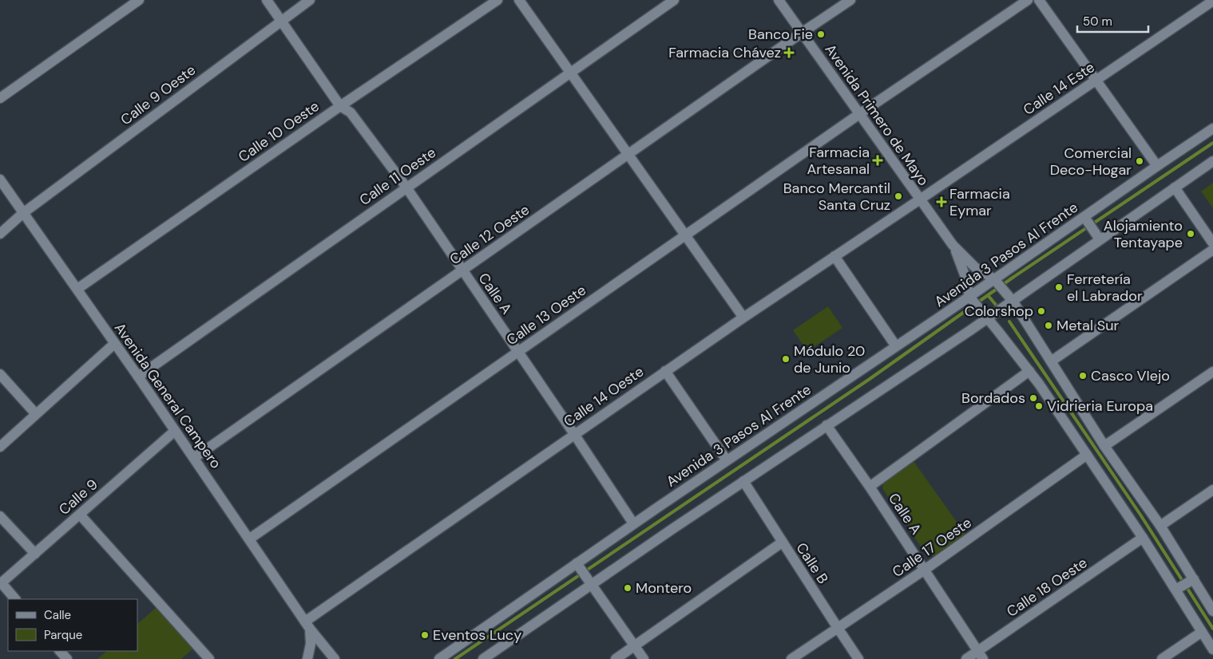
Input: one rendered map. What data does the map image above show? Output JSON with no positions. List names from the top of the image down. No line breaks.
{"streets":{"street":["Calle 14 Este","Calle 9 Oeste","Avenida Primero de Mayo","Calle 10 Oeste","Calle 11 Oeste","Calle 12 Oeste","Avenida 3 Pasos Al Frente","Calle A","Calle 13 Oeste","Avenida General Campero","Calle 14 Oeste","Calle 9","Calle 17 Oeste","Calle B","Calle 18 Oeste"]},"crossings":[["Calle 14 Este","Avenida Primero de Mayo"],["Calle 14 Este","Calle 14 Oeste"],["Calle 9 Oeste","Calle A"],["Calle 9 Oeste","Avenida General Campero"],["Avenida Primero de Mayo","Calle 12 Oeste"],["Avenida Primero de Mayo","Avenida 3 Pasos Al Frente"],["Avenida Primero de Mayo","Calle 13 Oeste"],["Avenida Primero de Mayo","Calle 14 Oeste"],["Calle 10 Oeste","Calle A"],["Calle 10 Oeste","Avenida General Campero"],["Calle 11 Oeste","Calle A"],["Calle 11 Oeste","Avenida General Campero"],["Calle 12 Oeste","Calle A"],["Calle 12 Oeste","Avenida General Campero"],["Avenida 3 Pasos Al Frente","Calle A"],["Avenida 3 Pasos Al Frente","Calle B"],["Calle A","Calle 13 Oeste"],["Calle A","Calle 14 Oeste"],["Calle A","Calle 17 Oeste"],["Calle A","Calle 18 Oeste"],["Calle 13 Oeste","Avenida General Campero"],["Avenida General Campero","Calle 14 Oeste"],["Avenida General Campero","Calle 9"],["Calle 17 Oeste","Calle B"]],"places":{"other":["Banco Fie","Comercial Deco-Hogar","Banco Mercantil Santa Cruz","Alojamiento Tentayape","Ferretería el Labrador","Colorshop","Metal Sur","Módulo 20 de Junio","Casco VIejo","Bordados","Vidrieria Europa","Montero","Eventos Lucy"],"health":["Farmacia Chávez","Farmacia Artesanal","Farmacia Eymar"]},"legend":["Calle","Parque"],"scale_bar":"50 m"}
